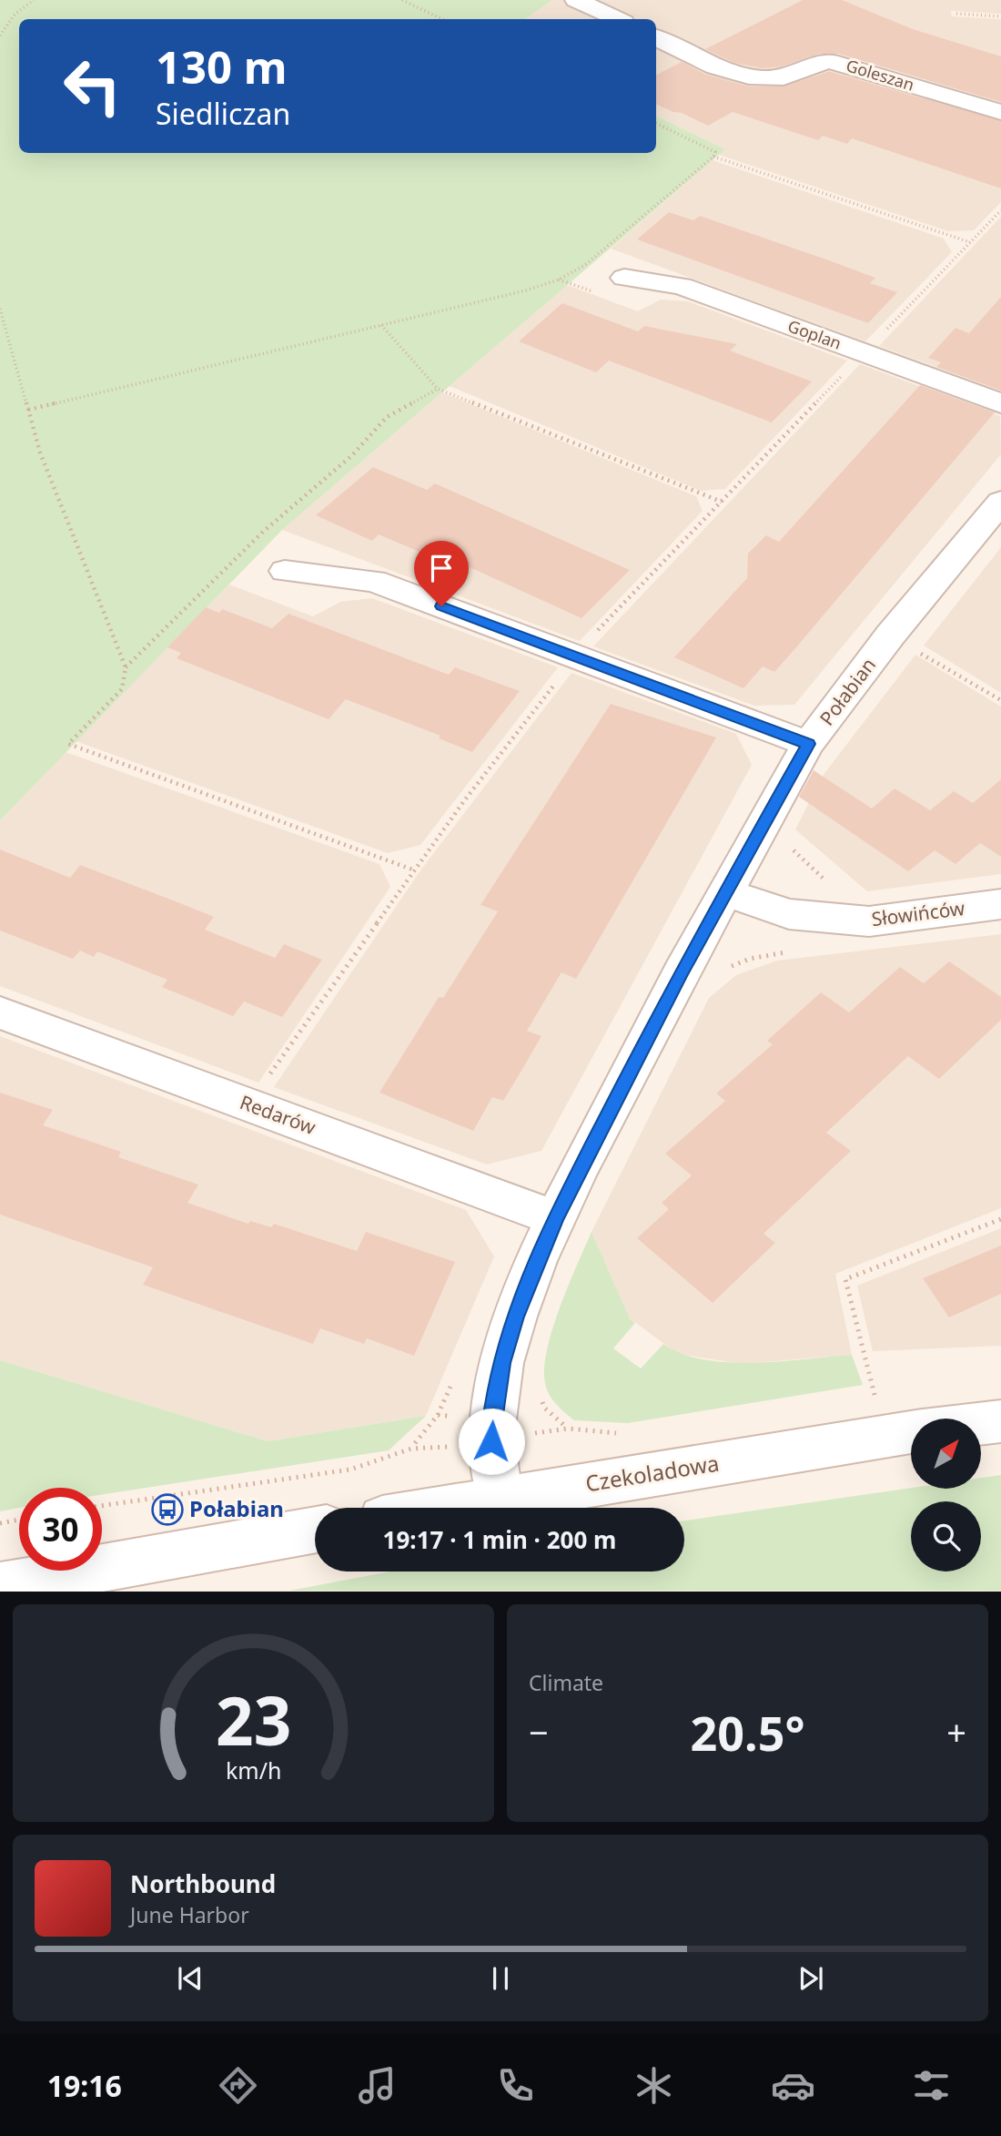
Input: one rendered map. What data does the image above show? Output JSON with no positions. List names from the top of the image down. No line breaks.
{"streets":{"street":["Goleszan","Goplan","Połabian","Słowińców","Redarów","Czekoladowa"]},"crossings":[["Połabian","Słowińców"],["Połabian","Redarów"],["Połabian","Czekoladowa"]],"places":{"bus stop":["Połabian"]},"north":"top right","page":{"turn":["130 m","Siedliczan"],"limit":"30","trip":"19:17 · 1 min · 200 m","tile":"Climate","heat":["−","20.5°","+"],"song":["Northbound","June Harbor"],"tabs":"19:16","gauge":["23","km/h"]}}
